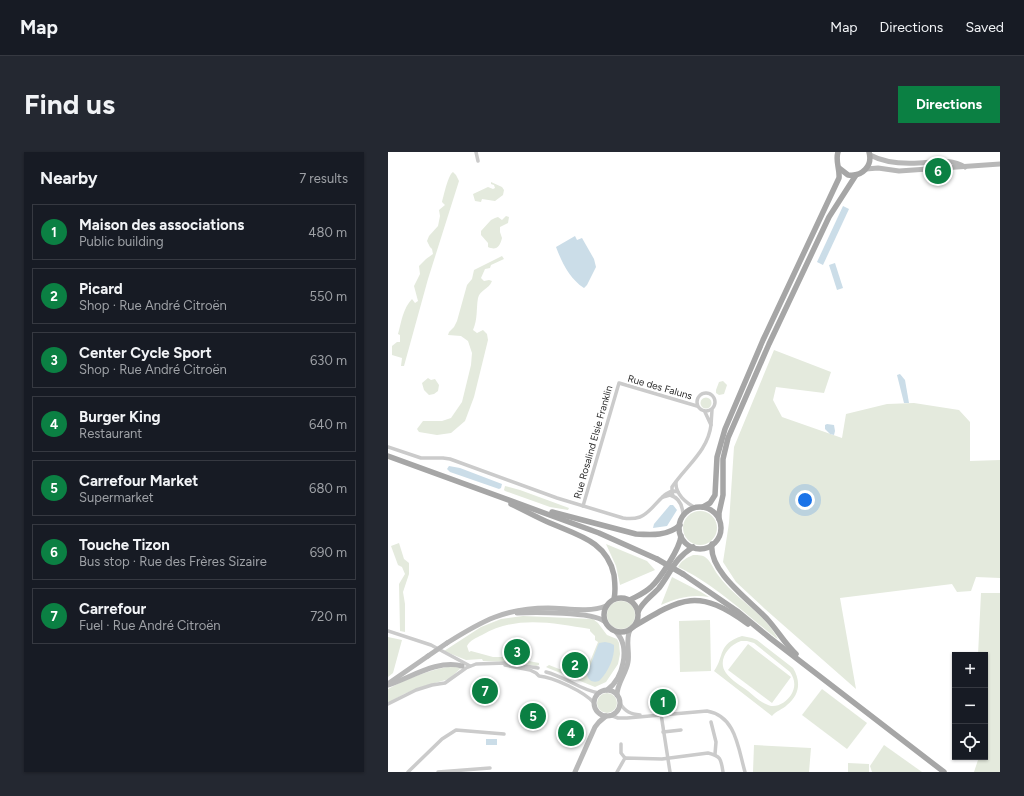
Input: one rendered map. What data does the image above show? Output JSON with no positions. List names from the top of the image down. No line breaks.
{"streets":{"street":["Rue des Faluns","Rue Rosalind Elsie Franklin"]},"crossings":[["Rue des Faluns","Rue Rosalind Elsie Franklin"]],"page":{"header":"Map","nav":["Map","Directions","Saved"],"buttons":"Directions","title":"Find us","heading":["Nearby","7 results"],"pins":["6","3","2","7","1","5","4"],"list":[{"mark":"1","name":"Maison des associations","note":"Public building","value":"480 m"},{"mark":"2","name":"Picard","note":"Shop · Rue André Citroën","value":"550 m"},{"mark":"3","name":"Center Cycle Sport","note":"Shop · Rue André Citroën","value":"630 m"},{"mark":"4","name":"Burger King","note":"Restaurant","value":"640 m"},{"mark":"5","name":"Carrefour Market","note":"Supermarket","value":"680 m"},{"mark":"6","name":"Touche Tizon","note":"Bus stop · Rue des Frères Sizaire","value":"690 m"},{"mark":"7","name":"Carrefour","note":"Fuel · Rue André Citroën","value":"720 m"}],"map_buttons":["+","−"]}}
